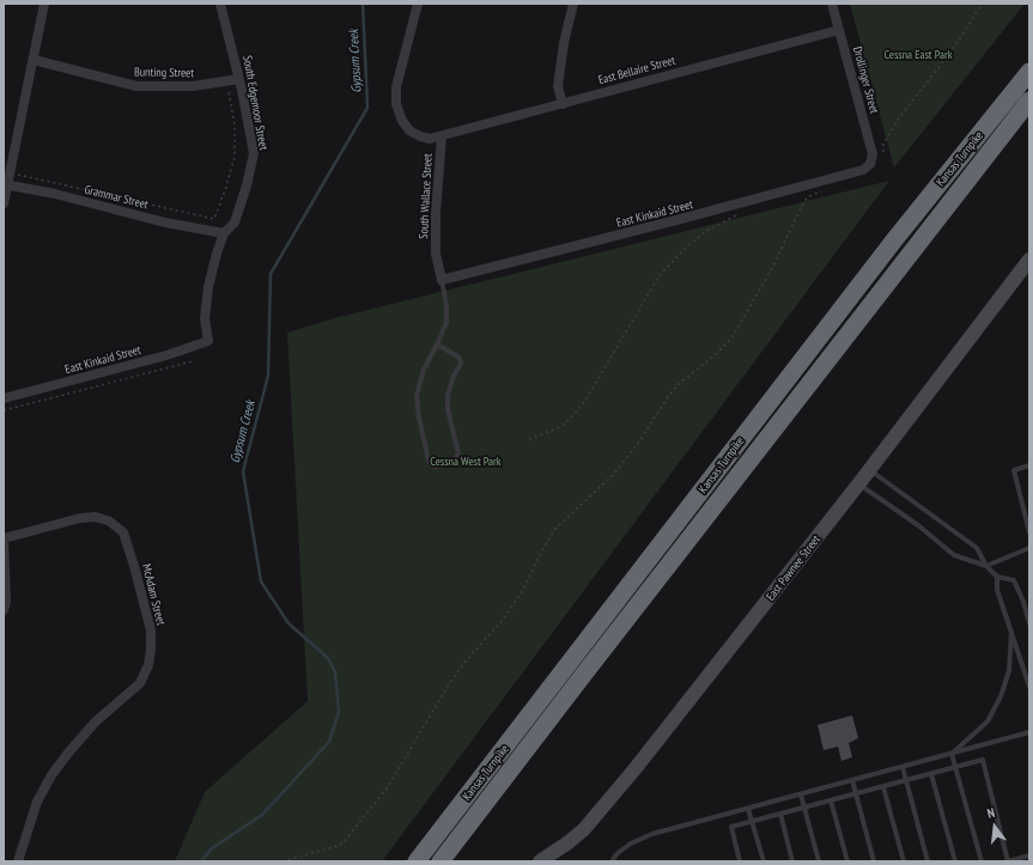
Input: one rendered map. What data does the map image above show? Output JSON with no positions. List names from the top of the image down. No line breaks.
{"streets":{"highway":["Kansas Turnpike"],"main road":["East Pawnee Street"],"street":["East Bellaire Street","Bunting Street","Drollinger Street","South Edgemoor Street","South Wallace Street","Grammar Street","East Kinkaid Street","McAdam Street"]},"crossings":[["East Bellaire Street","Drollinger Street"],["East Bellaire Street","South Wallace Street"],["Bunting Street","South Edgemoor Street"],["Drollinger Street","East Kinkaid Street"],["South Edgemoor Street","Grammar Street"],["South Edgemoor Street","East Kinkaid Street"],["South Wallace Street","East Kinkaid Street"]],"water":["Gypsum Creek"],"parks":["Cessna East Park","Cessna West Park"],"north":"top"}
